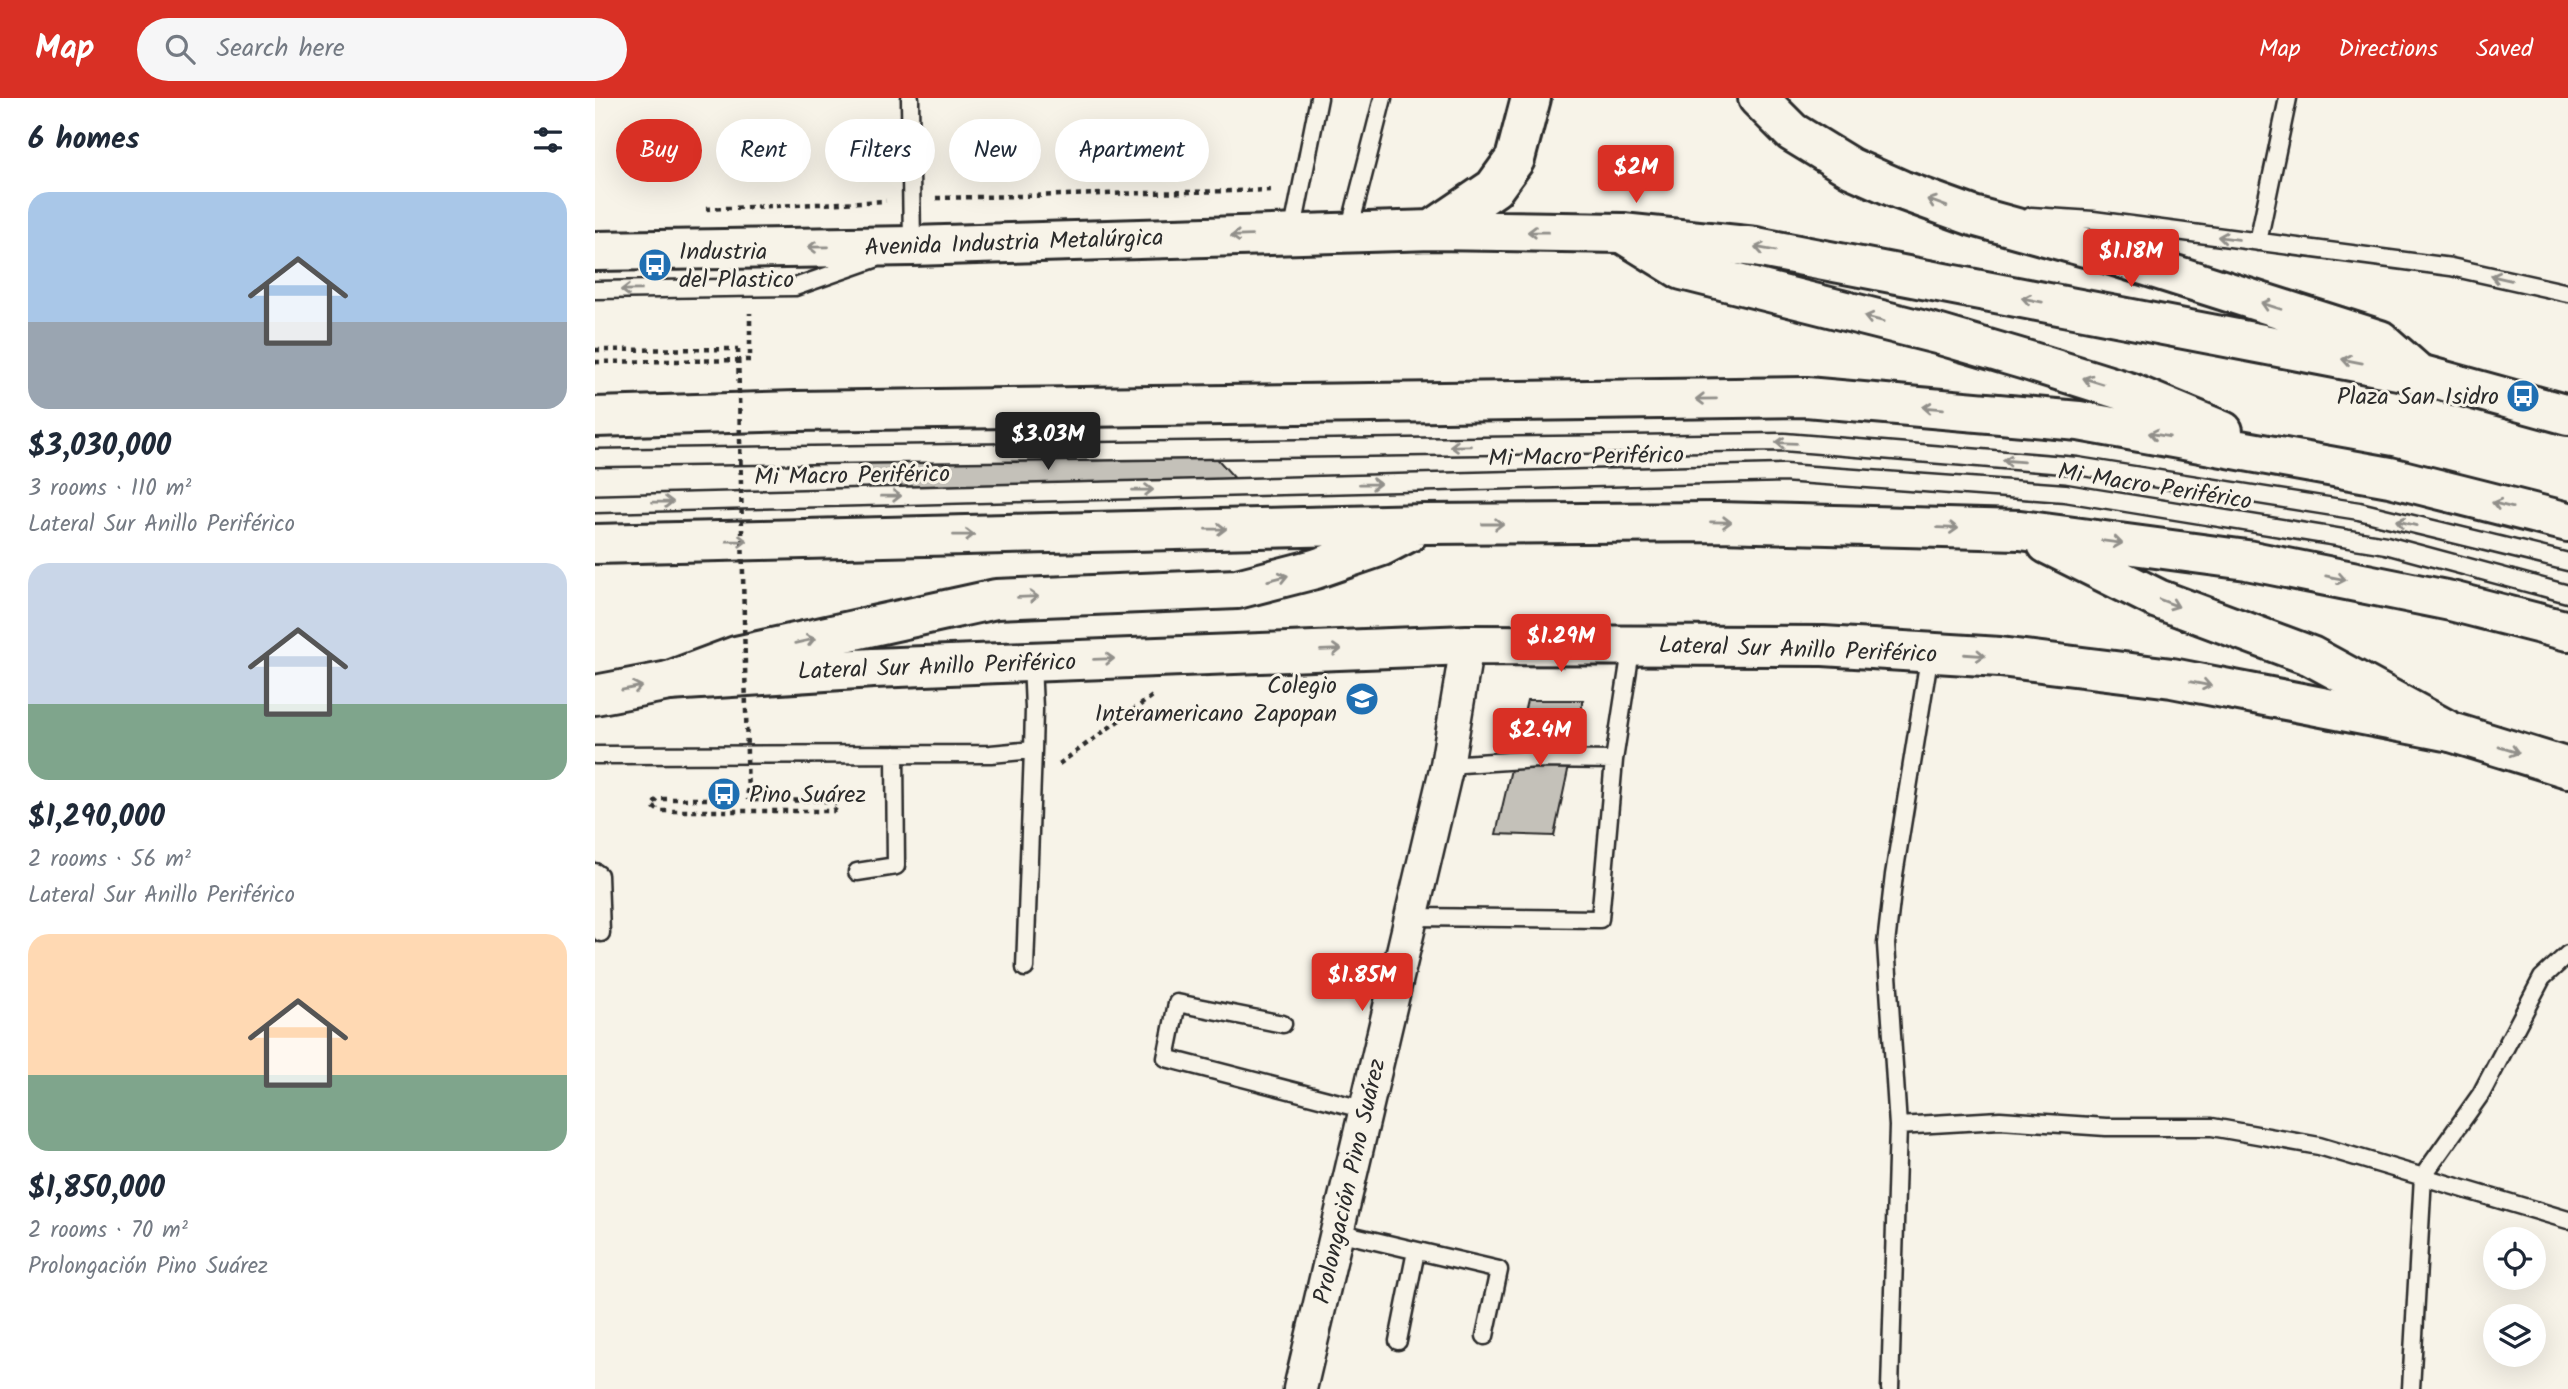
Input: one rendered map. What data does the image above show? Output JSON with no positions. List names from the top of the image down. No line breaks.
{"streets":{"main road":["Avenida Industria Metalúrgica","Lateral Sur Anillo Periférico"],"street":["Prolongación Pino Suárez"],"lane":["Mi Macro Periférico"]},"crossings":[["Lateral Sur Anillo Periférico","Prolongación Pino Suárez"]],"places":{"bus stop":["Industria del Plastico","Plaza San Isidro","Pino Suárez"],"school or university":["Colegio Interamericano Zapopan"]},"page":{"header":"Map","search":"Search here","nav":["Map","Directions","Saved"],"heading":"6 homes","chip":["Buy","Rent","Filters","New","Apartment"],"price":["$2M","$1.18M","$3.03M","$1.29M","$2.4M","$1.85M"],"list":[{"name":"$3,030,000","note":"3 rooms · 110 m² · Lateral Sur Anillo Periférico"},{"name":"$1,290,000","note":"2 rooms · 56 m² · Lateral Sur Anillo Periférico"},{"name":"$1,850,000","note":"2 rooms · 70 m² · Prolongación Pino Suárez"}]}}
